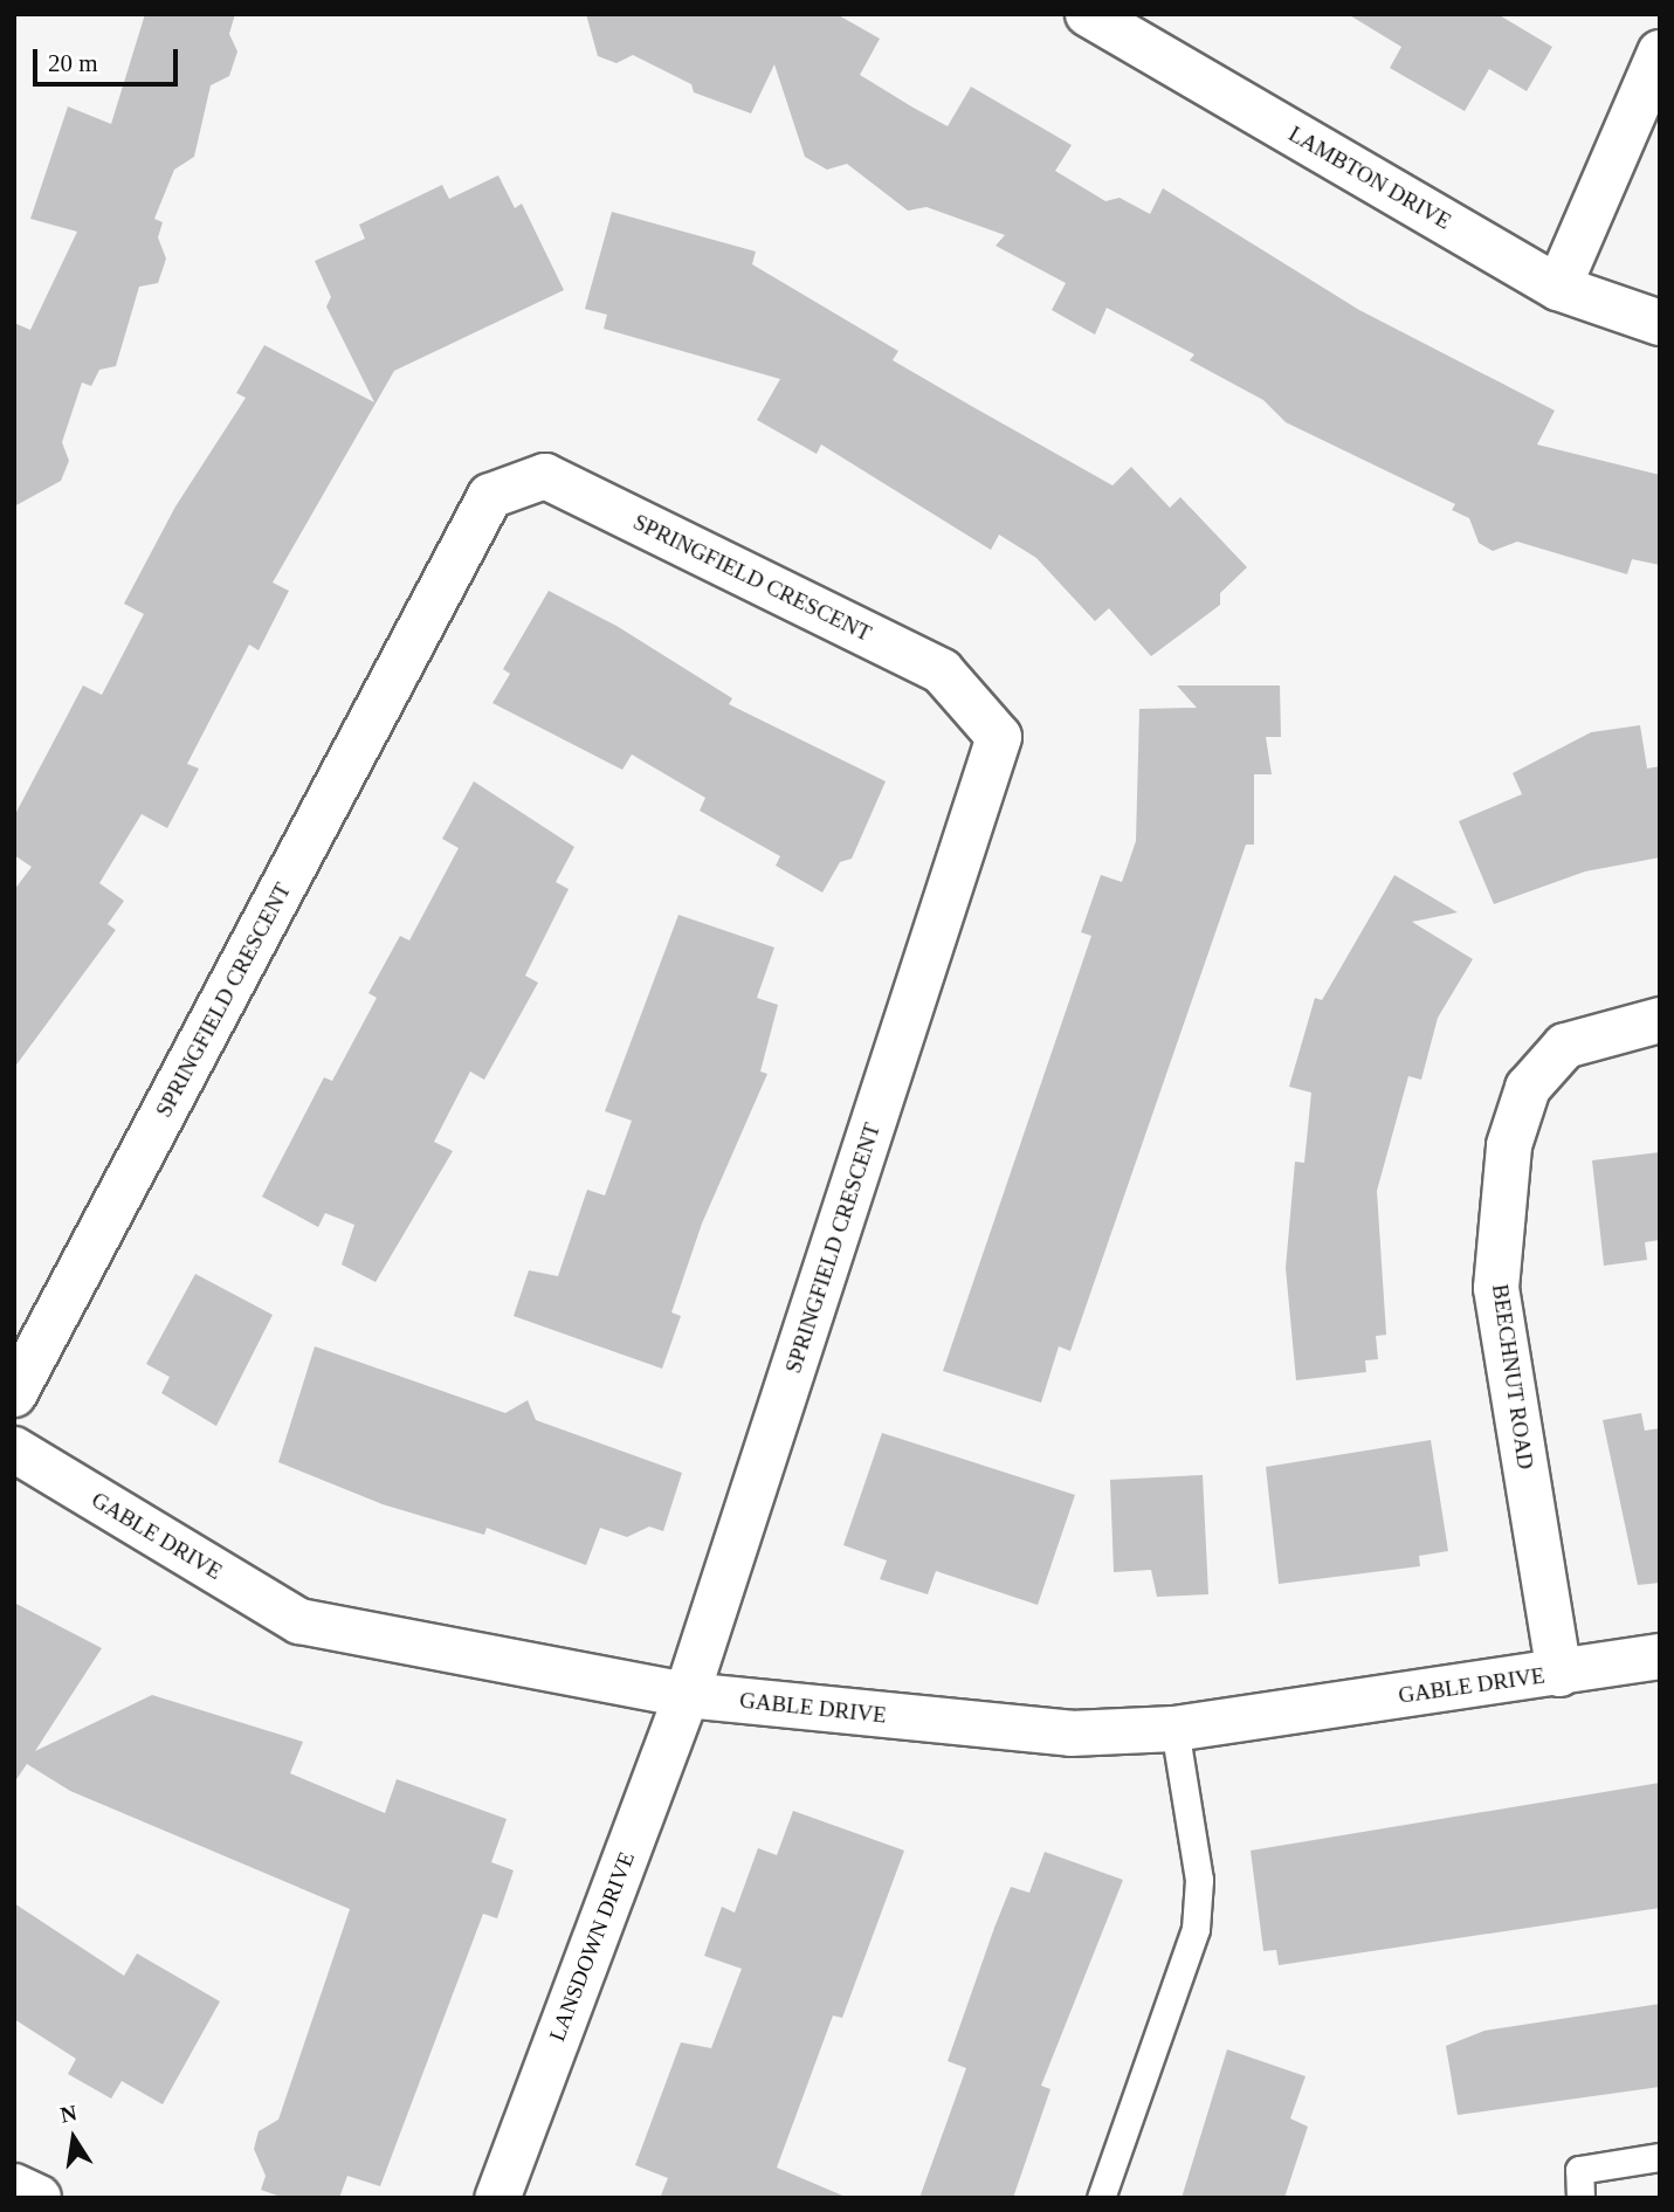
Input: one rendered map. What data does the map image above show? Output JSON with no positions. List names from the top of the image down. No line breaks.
{"streets":{"street":["LAMBTON DRIVE","SPRINGFIELD CRESCENT","BEECHNUT ROAD","GABLE DRIVE","LANSDOWN DRIVE"]},"crossings":[["SPRINGFIELD CRESCENT","GABLE DRIVE"],["SPRINGFIELD CRESCENT","LANSDOWN DRIVE"],["BEECHNUT ROAD","GABLE DRIVE"],["GABLE DRIVE","LANSDOWN DRIVE"]],"scale_bar":"20 m","north":"top"}
